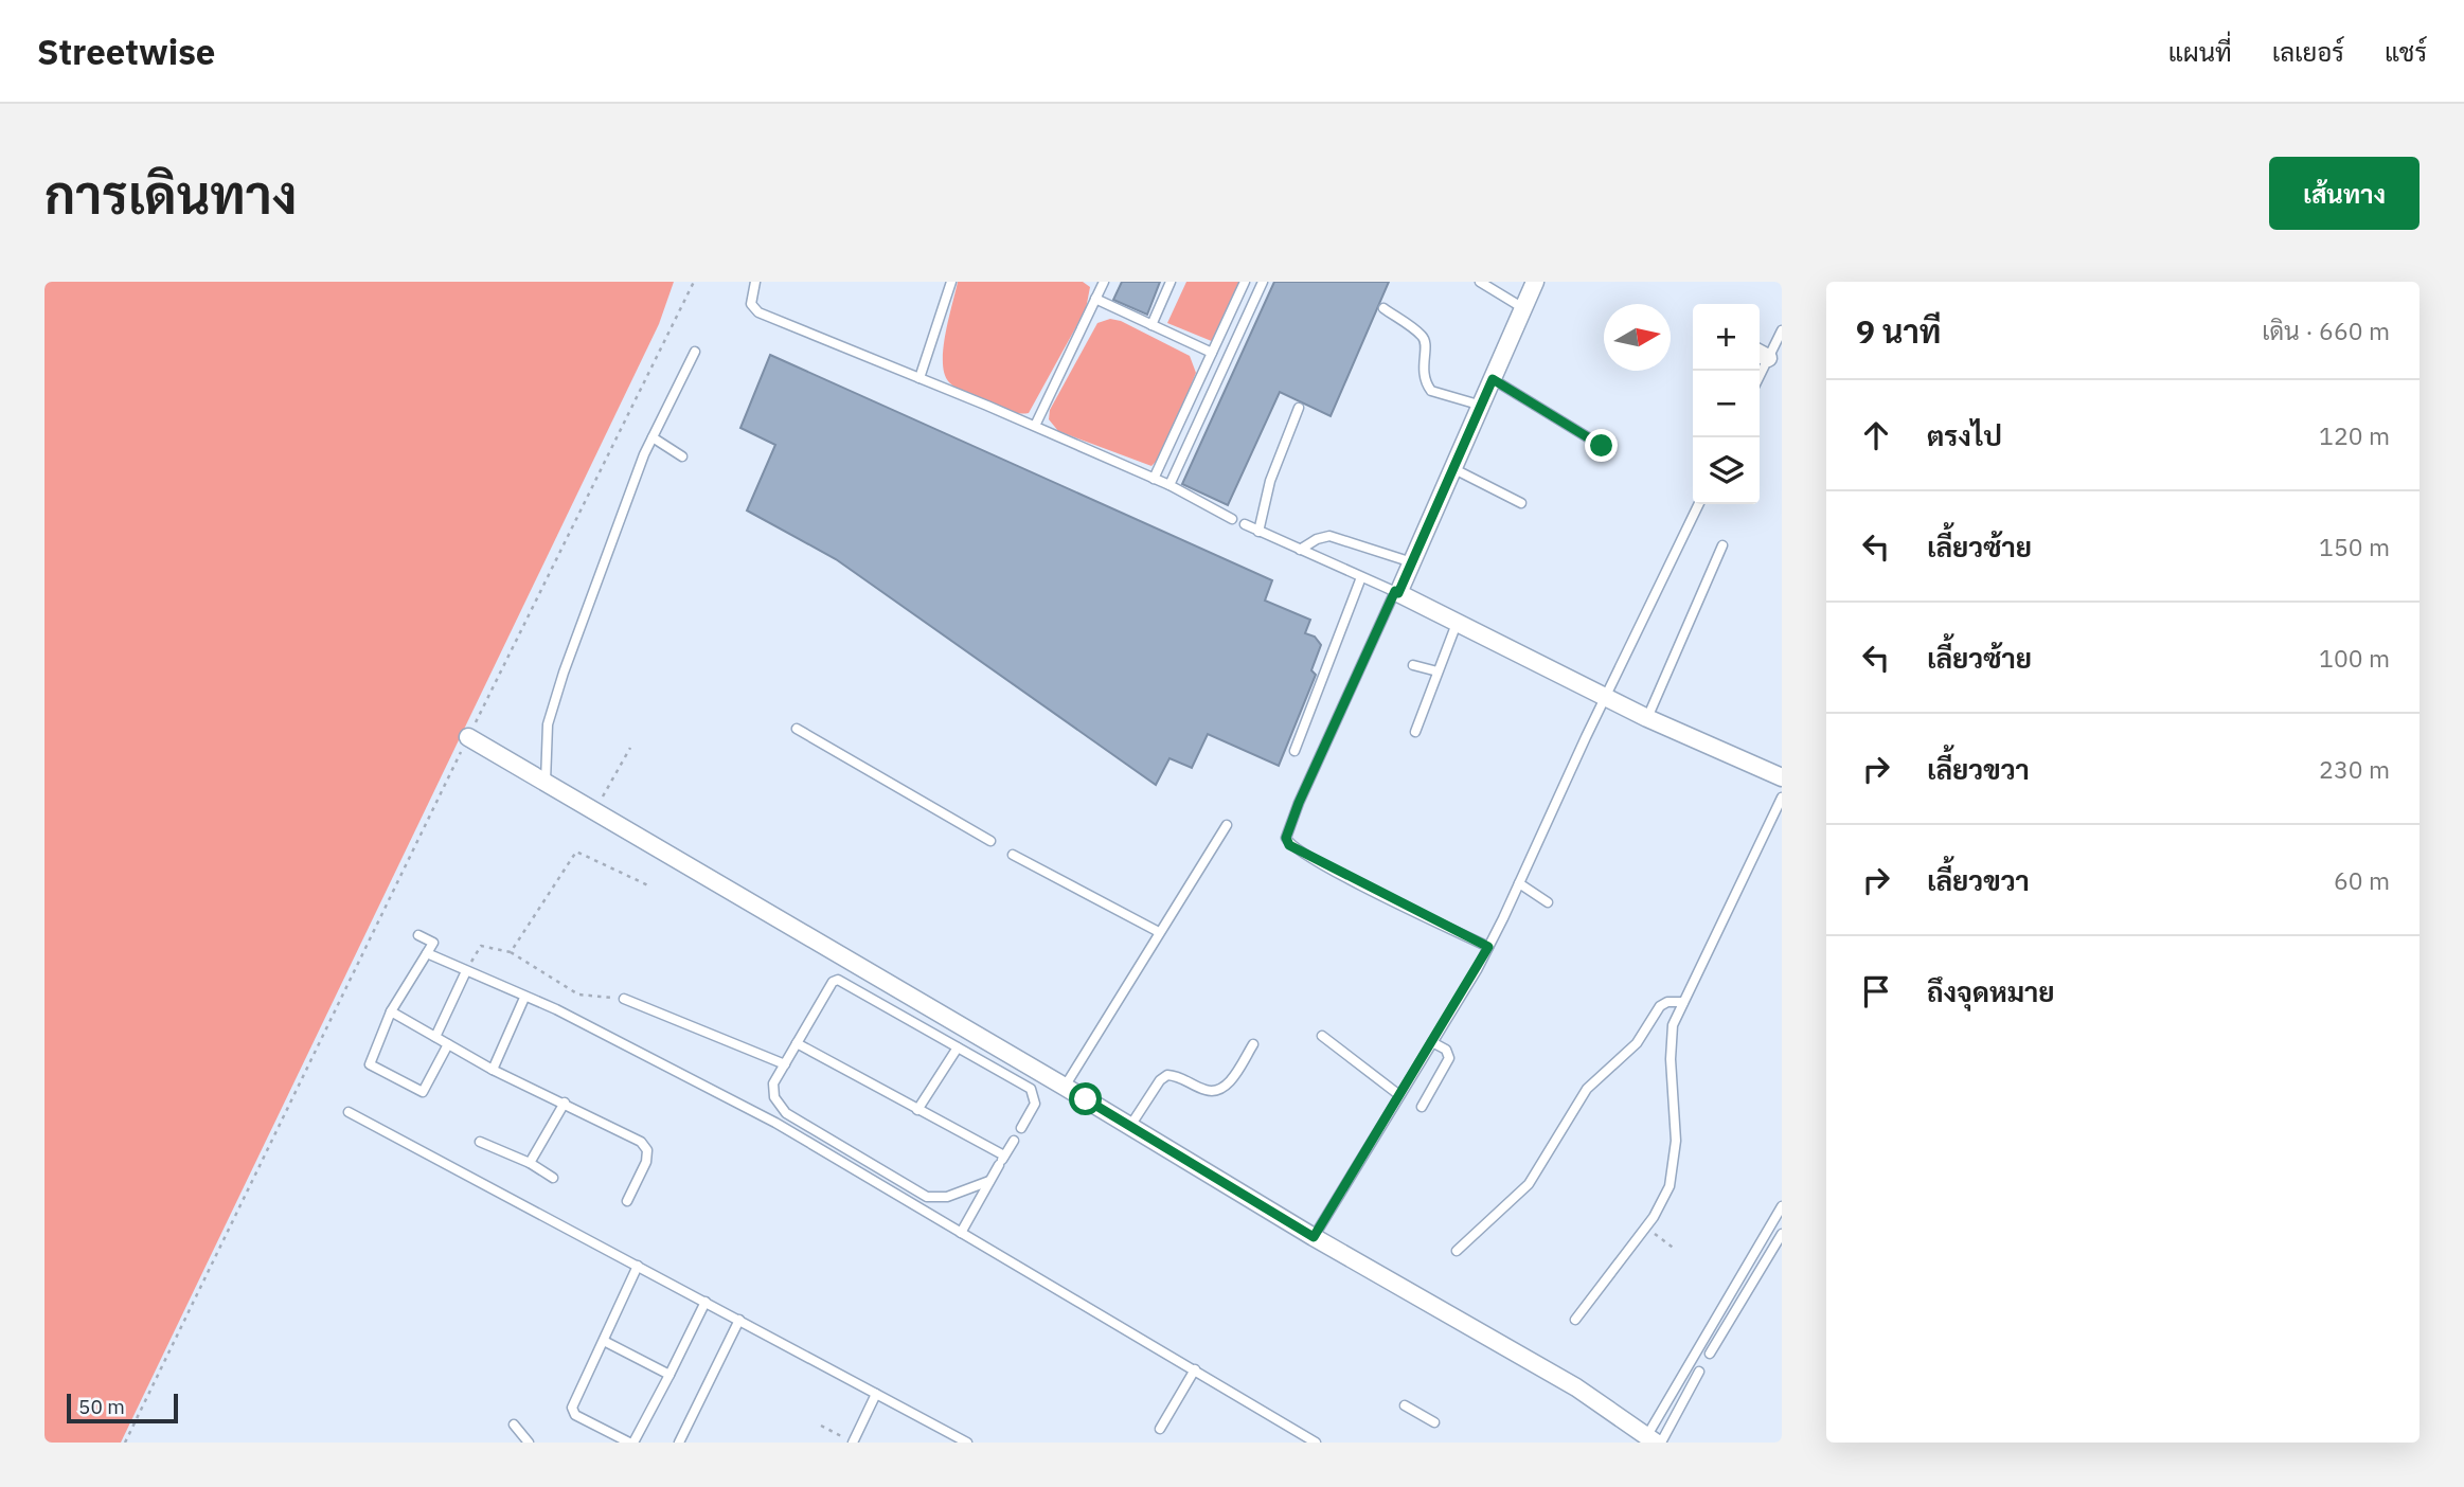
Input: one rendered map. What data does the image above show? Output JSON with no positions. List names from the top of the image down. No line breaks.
{"scale_bar":"50 m","north":"right","page":{"header":"Streetwise","nav":["แผนที่","เลเยอร์","แชร์"],"buttons":"เส้นทาง","title":"การเดินทาง","heading":["9 นาที","เดิน · 660 m"],"map_buttons":["+","−"],"list":[["ตรงไป","120 m"],["เลี้ยวซ้าย","150 m"],["เลี้ยวซ้าย","100 m"],["เลี้ยวขวา","230 m"],["เลี้ยวขวา","60 m"],"ถึงจุดหมาย"],"scale":"50 m"}}
